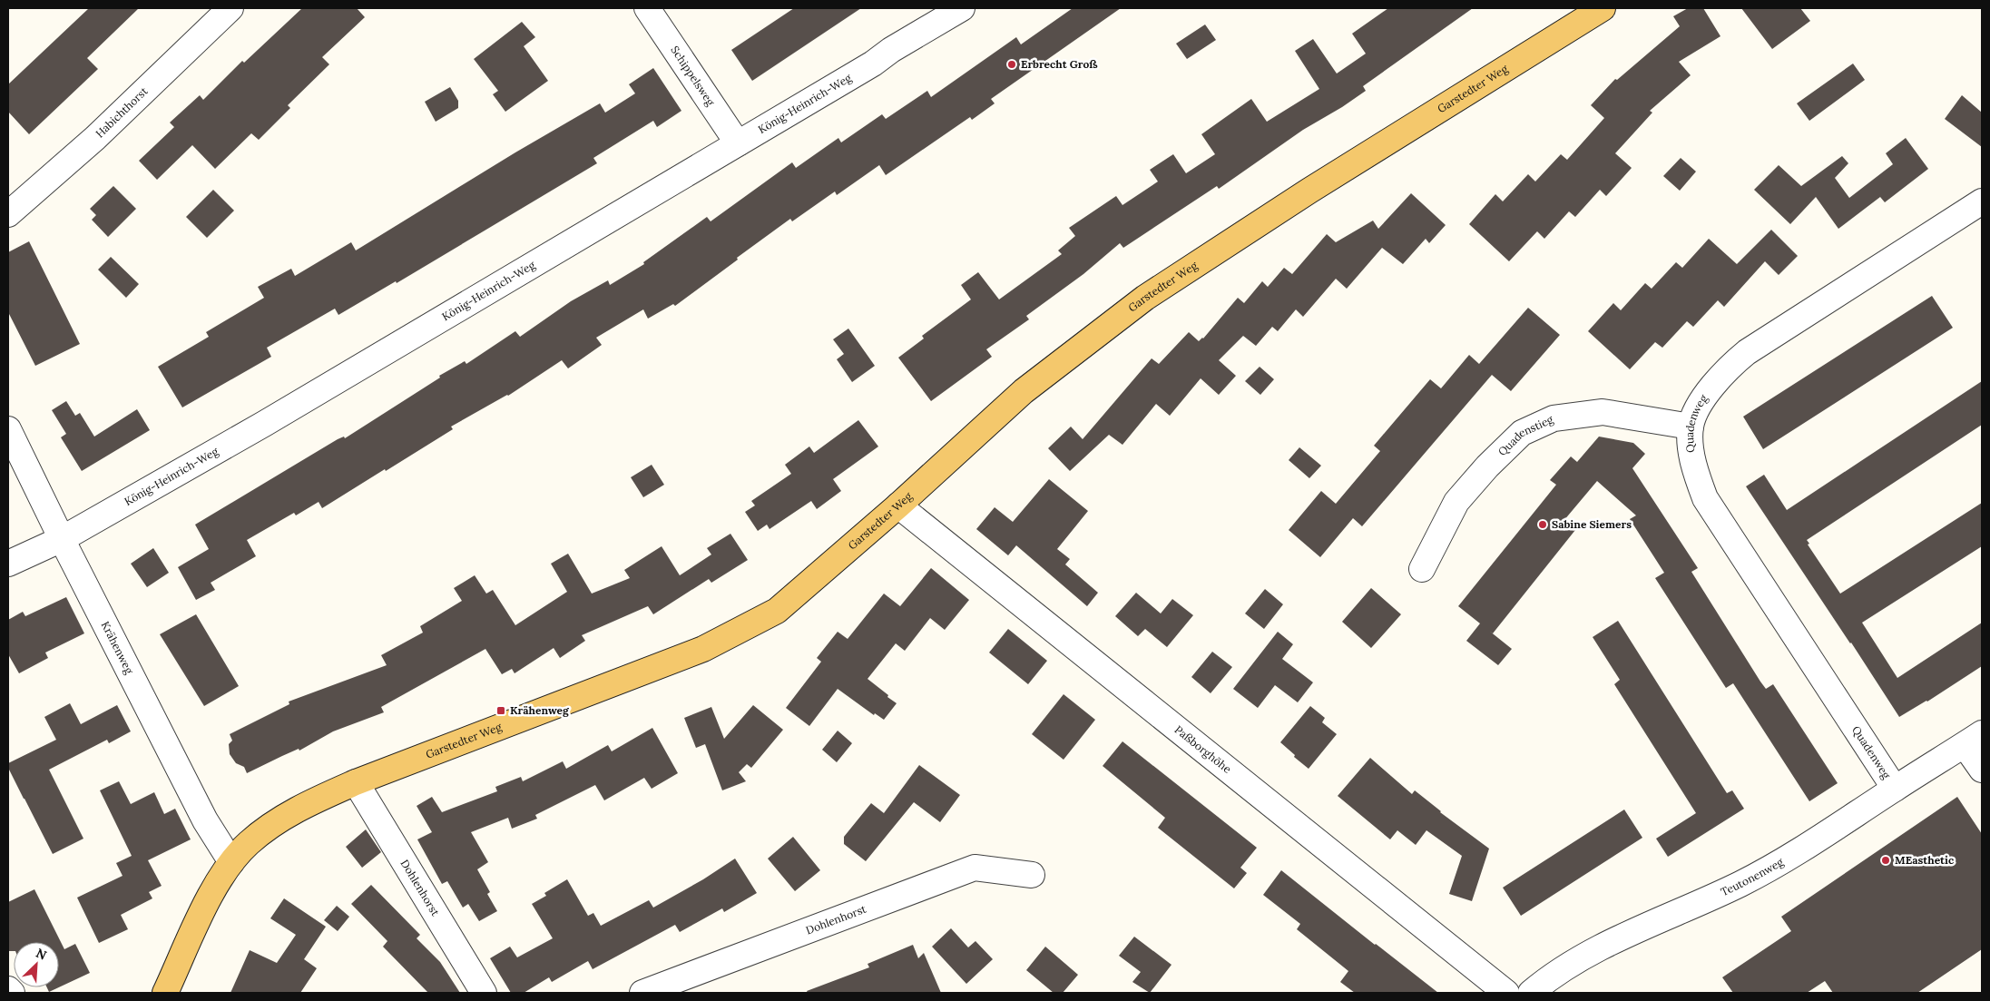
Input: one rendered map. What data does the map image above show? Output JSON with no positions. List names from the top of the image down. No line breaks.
{"streets":{"main road":["Garstedter Weg"],"street":["Schippelsweg","König-Heinrich-Weg","Habichthorst","Quadenweg","Quadenstieg","Krähenweg","Paßborghöhe","Teutonenweg","Dohlenhorst"]},"crossings":[["Schippelsweg","König-Heinrich-Weg"],["Garstedter Weg","Krähenweg"],["Garstedter Weg","Paßborghöhe"],["Garstedter Weg","Dohlenhorst"],["König-Heinrich-Weg","Krähenweg"],["Quadenweg","Quadenstieg"],["Quadenweg","Teutonenweg"]],"places":{"other":["Erbrecht Groß","Sabine Siemers","MEasthetic"],"transit":["Krähenweg"]},"north":"top right"}
